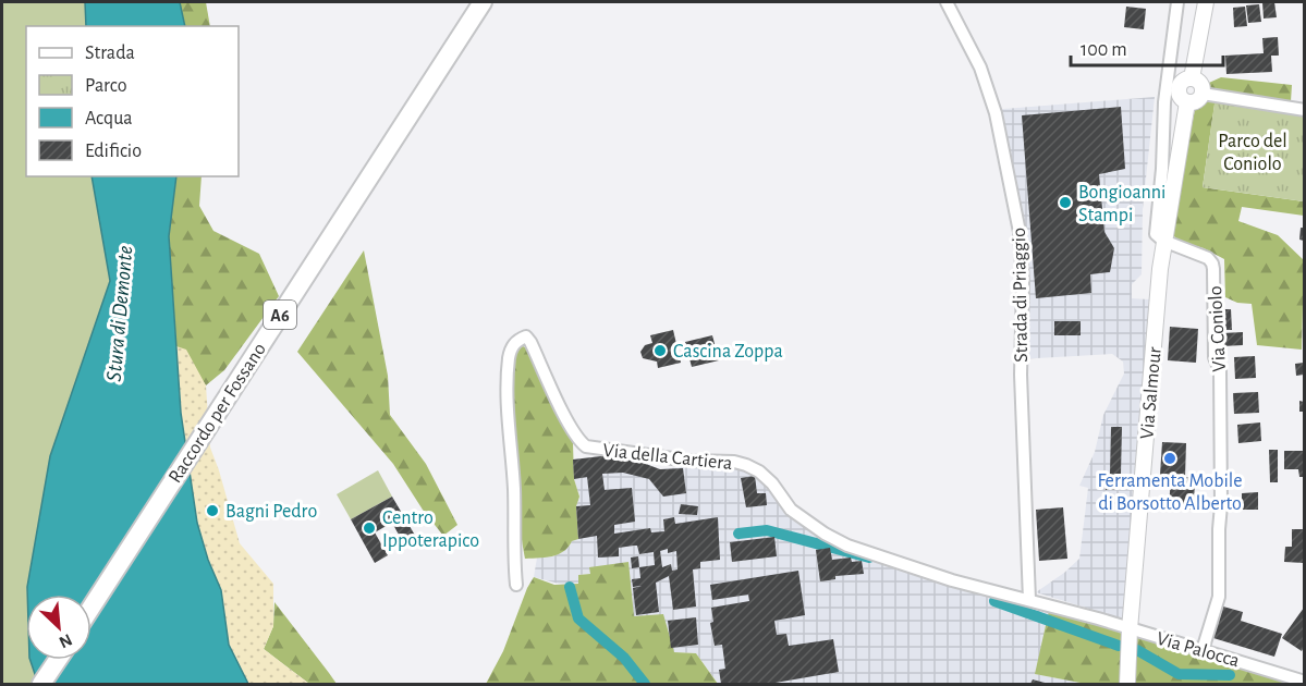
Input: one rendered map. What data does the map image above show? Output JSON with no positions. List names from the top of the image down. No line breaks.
{"streets":{"highway":["A6","Raccordo per Fossano"],"main road":["Via Salmour"],"street":["Strada di Priaggio","Via Coniolo","Via della Cartiera","Via Palocca"]},"crossings":[["Strada di Priaggio","Via della Cartiera"],["Via Coniolo","Via Salmour"],["Via Coniolo","Via Palocca"],["Via Salmour","Via della Cartiera"],["Via Salmour","Via Palocca"],["Via della Cartiera","Via Palocca"]],"water":["Stura di Demonte"],"parks":["Parco del Coniolo"],"places":["Bongioanni Stampi","Cascina Zoppa","Ferramenta Mobile di Borsotto Alberto","Bagni Pedro","Centro Ippoterapico"],"legend":["Strada","Parco","Acqua","Edificio"],"scale_bar":"100 m","north":"bottom right"}
